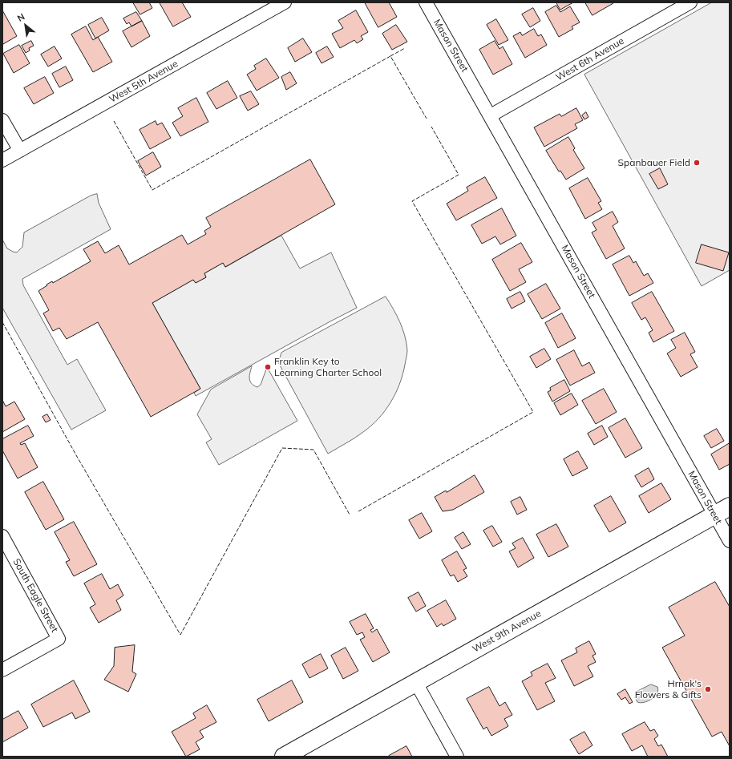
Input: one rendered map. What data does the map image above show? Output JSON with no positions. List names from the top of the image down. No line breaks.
{"streets":{"main road":["West 9th Avenue"],"street":["Mason Street","West 6th Avenue","West 5th Avenue","South Eagle Street"]},"crossings":[["Mason Street","West 6th Avenue"],["Mason Street","West 9th Avenue"]],"places":["Spanbauer Field","Franklin Key to Learning Charter School","Hrnak's Flowers & Gifts"],"north":"top left"}
